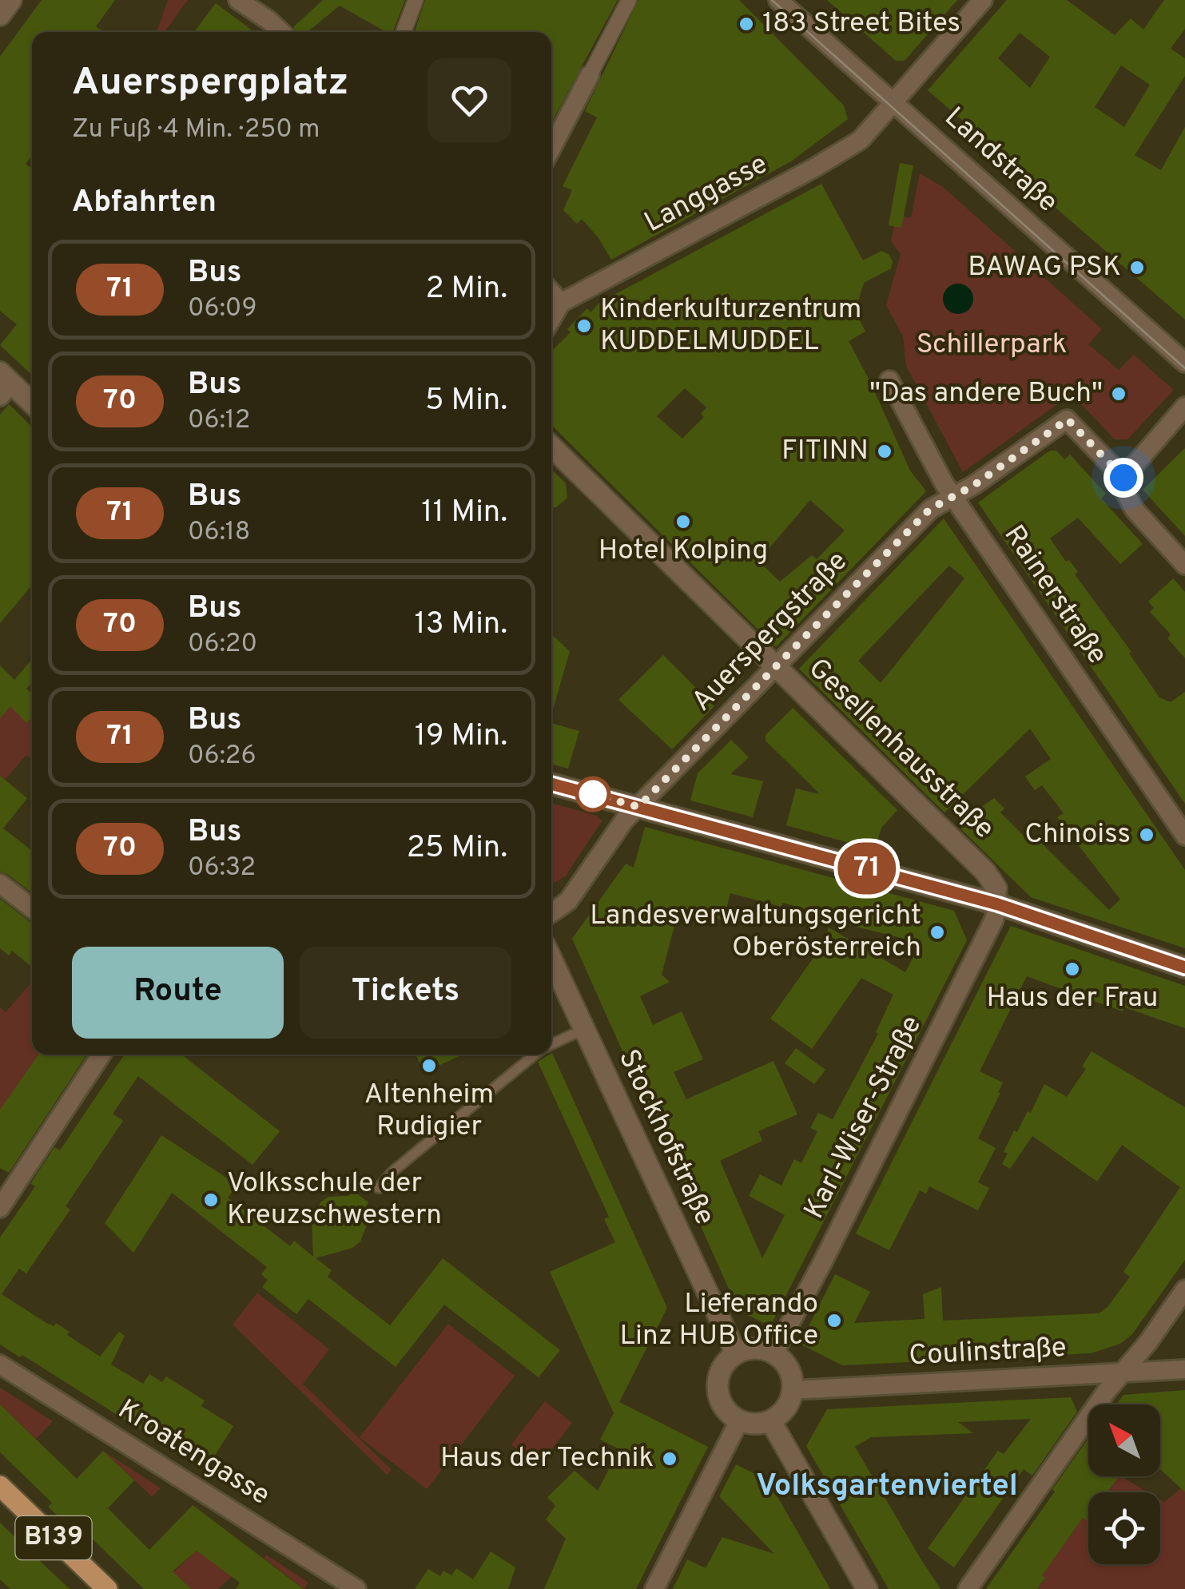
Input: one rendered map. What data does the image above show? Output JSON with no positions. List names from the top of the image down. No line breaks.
{"streets":{"main road":["B139"],"street":["Landstraße","Langgasse","Rainerstraße","Auerspergstraße","Gesellenhausstraße","Karl-Wiser-Straße","Stockhofstraße","Coulinstraße","Kroatengasse"]},"crossings":[["Landstraße","Langgasse"],["Rainerstraße","Auerspergstraße"],["Auerspergstraße","Gesellenhausstraße"],["Gesellenhausstraße","Karl-Wiser-Straße"],["Karl-Wiser-Straße","Stockhofstraße"],["Karl-Wiser-Straße","Coulinstraße"],["Stockhofstraße","Coulinstraße"]],"districts":["Volksgartenviertel"],"parks":["Schillerpark"],"places":["183 Street Bites","BAWAG PSK","Kinderkulturzentrum KUDDELMUDDEL","\"Das andere Buch\"","FITINN","Hotel Kolping","Chinoiss","Landesverwaltungsgericht Oberösterreich","Haus der Frau","Altenheim Rudigier","Volksschule der Kreuzschwestern","Lieferando Linz HUB Office","Haus der Technik"],"lines":["bus line 71"],"north":"top left","page":{"on_map":"71","heading":[["Auerspergplatz","Zu Fuß · 4 Min. · 250 m"],"Abfahrten"],"list":[{"mark":"71","name":"Bus","note":"06:09","value":"2 Min."},{"mark":"70","name":"Bus","note":"06:12","value":"5 Min."},{"mark":"71","name":"Bus","note":"06:18","value":"11 Min."},{"mark":"70","name":"Bus","note":"06:20","value":"13 Min."},{"mark":"71","name":"Bus","note":"06:26","value":"19 Min."},{"mark":"70","name":"Bus","note":"06:32","value":"25 Min."}],"buttons":["Route","Tickets"]}}
